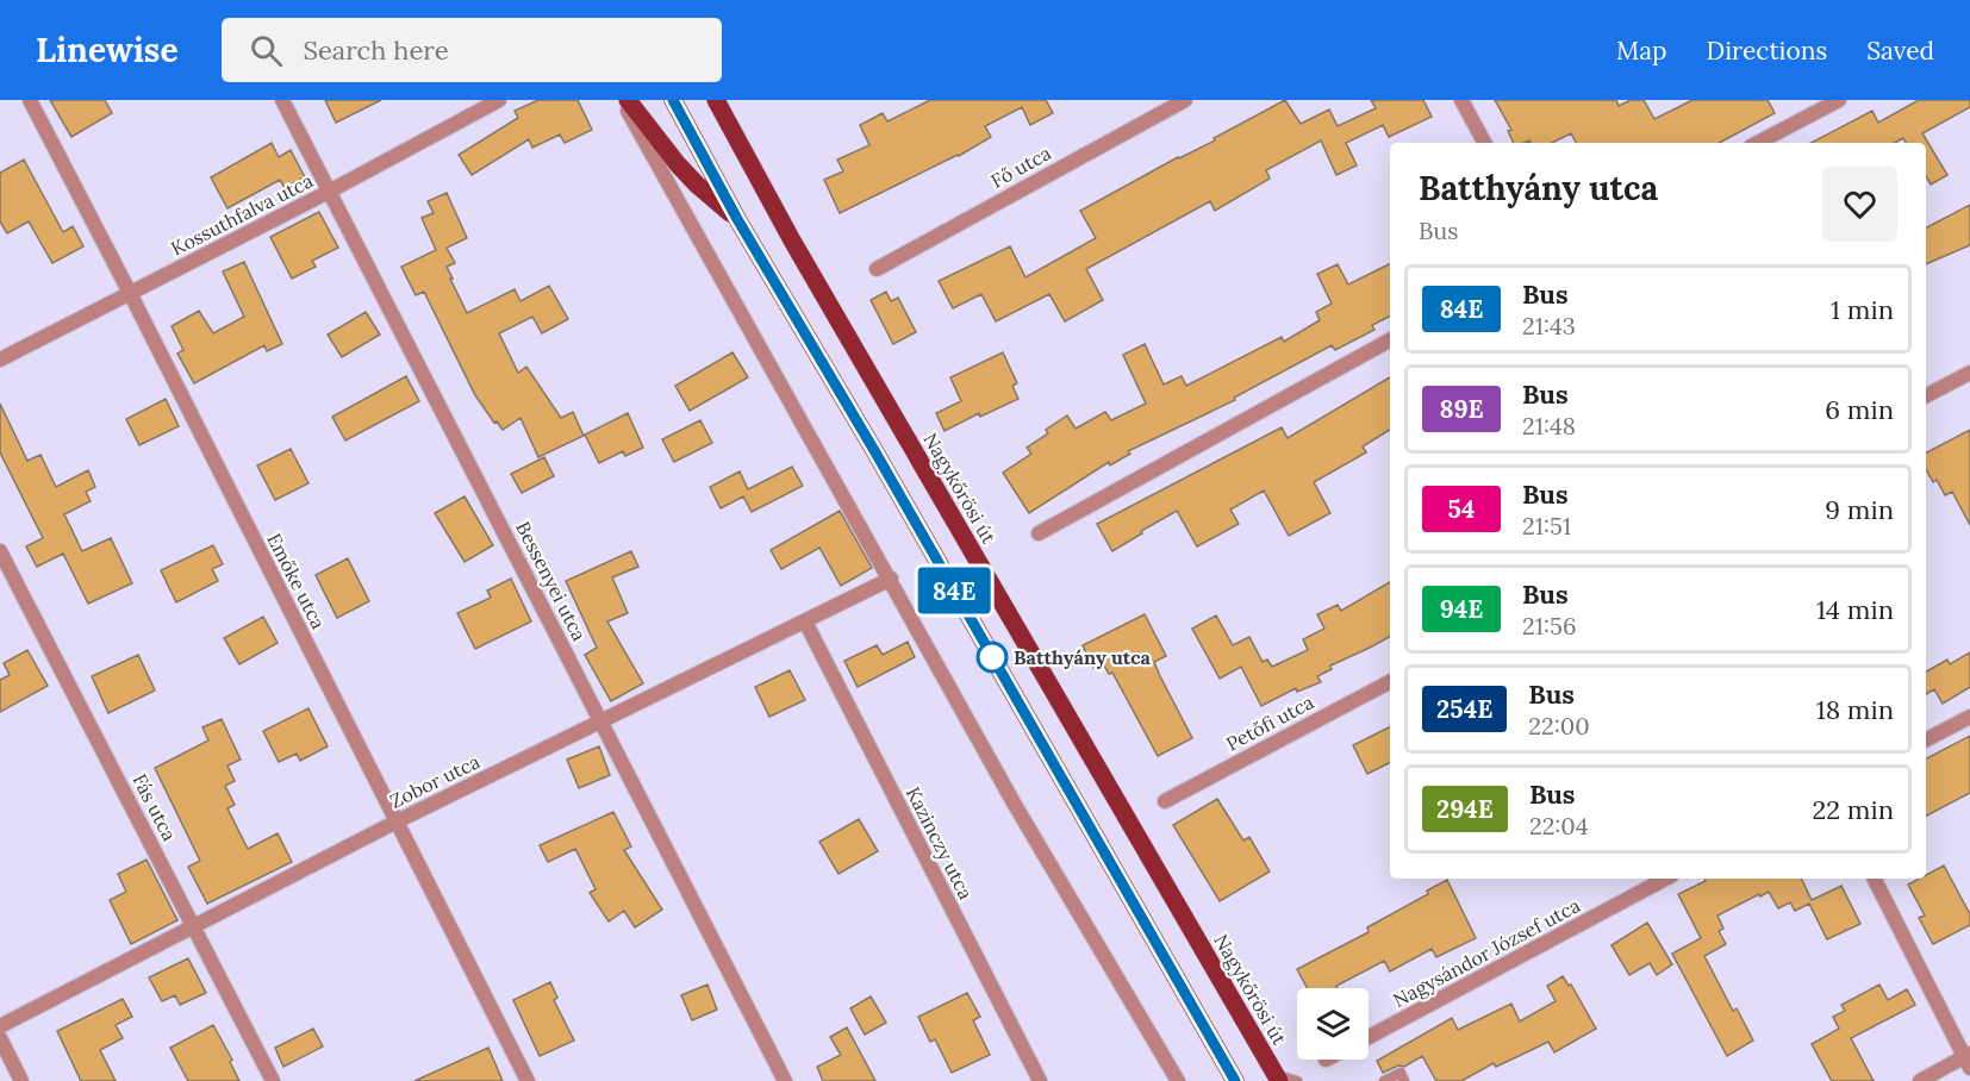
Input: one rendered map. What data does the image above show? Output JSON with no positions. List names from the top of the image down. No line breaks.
{"streets":{"main road":["Nagykőrösi út"],"street":["Fő utca","Kossuthfalva utca","Emőke utca","Bessenyei utca","Petőfi utca","Zobor utca","Fás utca","Kazinczy utca","Nagysándor József utca"]},"crossings":[["Kossuthfalva utca","Emőke utca"],["Kossuthfalva utca","Bessenyei utca"],["Emőke utca","Zobor utca"],["Bessenyei utca","Zobor utca"],["Zobor utca","Fás utca"],["Zobor utca","Kazinczy utca"]],"places":["Batthyány utca"],"lines":["bus line 84E"],"page":{"header":"Linewise","search":"Search here","nav":["Map","Directions","Saved"],"on_map":"84E","heading":["Batthyány utca","Bus"],"list":[{"mark":"84E","name":"Bus","note":"21:43","value":"1 min"},{"mark":"89E","name":"Bus","note":"21:48","value":"6 min"},{"mark":"54","name":"Bus","note":"21:51","value":"9 min"},{"mark":"94E","name":"Bus","note":"21:56","value":"14 min"},{"mark":"254E","name":"Bus","note":"22:00","value":"18 min"},{"mark":"294E","name":"Bus","note":"22:04","value":"22 min"}]}}
